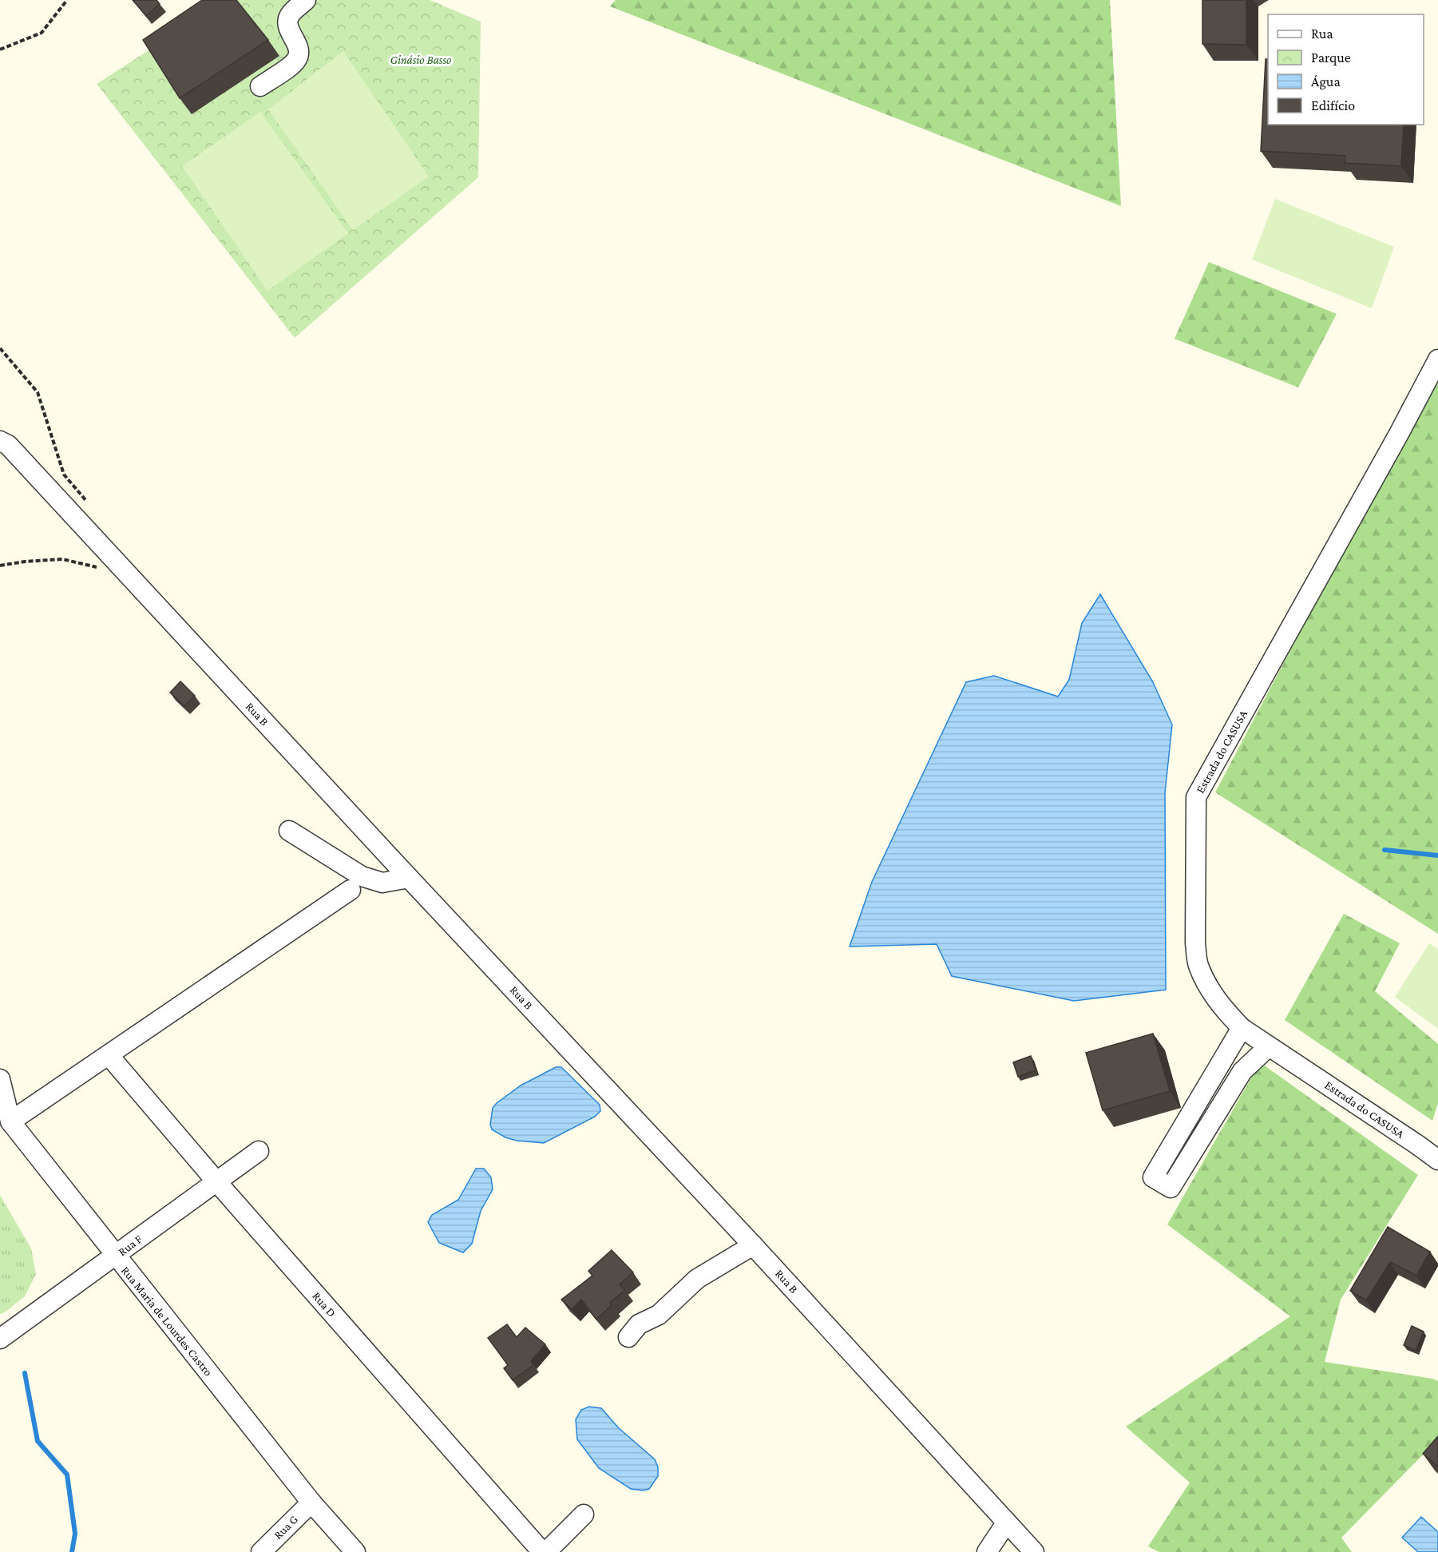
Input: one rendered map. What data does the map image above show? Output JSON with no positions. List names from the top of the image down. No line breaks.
{"streets":{"street":["Rua B","Estrada do CASUSA","Rua F","Rua D","Rua Maria de Lourdes Castro","Rua G"]},"crossings":[["Rua F","Rua D"],["Rua F","Rua Maria de Lourdes Castro"],["Rua Maria de Lourdes Castro","Rua G"]],"parks":["Ginásio Basso"],"legend":["Rua","Parque","Água","Edifício"]}
